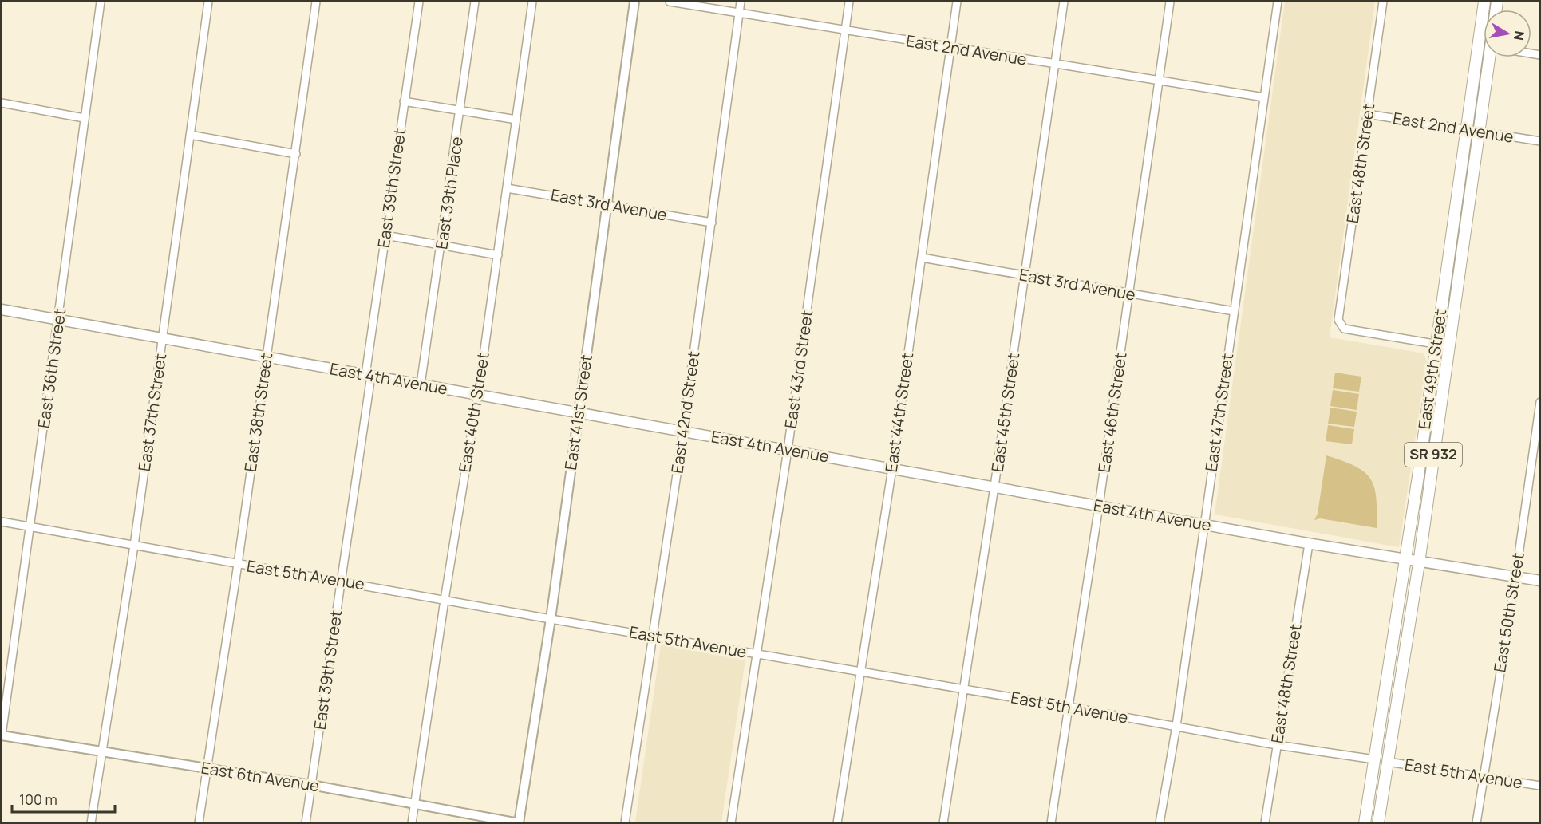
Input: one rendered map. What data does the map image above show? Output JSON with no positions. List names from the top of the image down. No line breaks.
{"streets":{"main road":["East 49th Street","East 4th Avenue","SR 932"],"street":["East 2nd Avenue","East 48th Street","East 39th Street","East 39th Place","East 3rd Avenue","East 36th Street","East 43rd Street","East 37th Street","East 38th Street","East 40th Street","East 41st Street","East 42nd Street","East 44th Street","East 45th Street","East 46th Street","East 47th Street","East 5th Avenue","East 50th Street","East 6th Avenue"]},"crossings":[["East 2nd Avenue","East 48th Street"],["East 2nd Avenue","East 43rd Street"],["East 2nd Avenue","East 49th Street"],["East 2nd Avenue","East 42nd Street"],["East 2nd Avenue","East 44th Street"],["East 2nd Avenue","East 45th Street"],["East 2nd Avenue","East 46th Street"],["East 2nd Avenue","East 47th Street"],["East 48th Street","East 49th Street"],["East 48th Street","East 4th Avenue"],["East 48th Street","East 5th Avenue"],["East 39th Street","East 4th Avenue"],["East 39th Street","East 5th Avenue"],["East 39th Street","East 6th Avenue"],["East 39th Place","East 4th Avenue"],["East 3rd Avenue","East 40th Street"],["East 3rd Avenue","East 41st Street"],["East 3rd Avenue","East 42nd Street"],["East 3rd Avenue","East 44th Street"],["East 3rd Avenue","East 45th Street"],["East 3rd Avenue","East 46th Street"],["East 3rd Avenue","East 47th Street"],["East 36th Street","East 4th Avenue"],["East 36th Street","East 5th Avenue"],["East 36th Street","East 6th Avenue"],["East 43rd Street","East 4th Avenue"],["East 43rd Street","East 5th Avenue"],["East 49th Street","East 4th Avenue"],["East 49th Street","East 5th Avenue"],["East 4th Avenue","East 37th Street"],["East 4th Avenue","East 38th Street"],["East 4th Avenue","East 40th Street"],["East 4th Avenue","East 41st Street"],["East 4th Avenue","East 42nd Street"],["East 4th Avenue","East 44th Street"],["East 4th Avenue","East 45th Street"],["East 4th Avenue","East 46th Street"],["East 4th Avenue","East 47th Street"],["East 4th Avenue","East 50th Street"],["East 37th Street","East 5th Avenue"],["East 37th Street","East 6th Avenue"],["East 38th Street","East 5th Avenue"],["East 38th Street","East 6th Avenue"],["East 40th Street","East 5th Avenue"],["East 40th Street","East 6th Avenue"],["East 41st Street","East 5th Avenue"],["East 41st Street","East 6th Avenue"],["East 42nd Street","East 5th Avenue"],["East 44th Street","East 5th Avenue"],["East 45th Street","East 5th Avenue"],["East 46th Street","East 5th Avenue"],["East 47th Street","East 5th Avenue"],["East 5th Avenue","East 50th Street"]],"scale_bar":"100 m","north":"right"}
